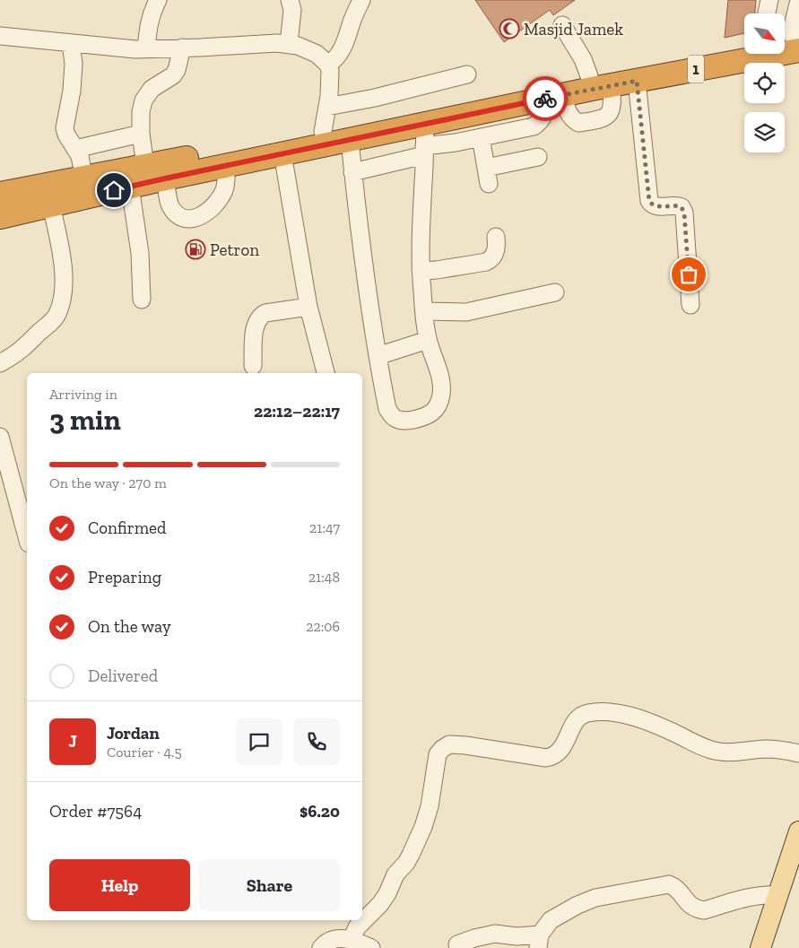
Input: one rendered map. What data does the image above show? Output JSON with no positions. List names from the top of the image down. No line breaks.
{"streets":{"highway":["1"]},"places":{"mosque":["Masjid Jamek"],"fuel station":["Petron"]},"north":"bottom right","page":{"heading":["3 min","Arriving in","22:12–22:17"],"panel":["Jordan","Courier · 4.5","Order #7564","$6.20"],"bar":"On the way · 270 m","list":[["Confirmed","21:47"],["Preparing","21:48"],["On the way","22:06"],"Delivered"],"round":"J","buttons":["Help","Share"]}}
